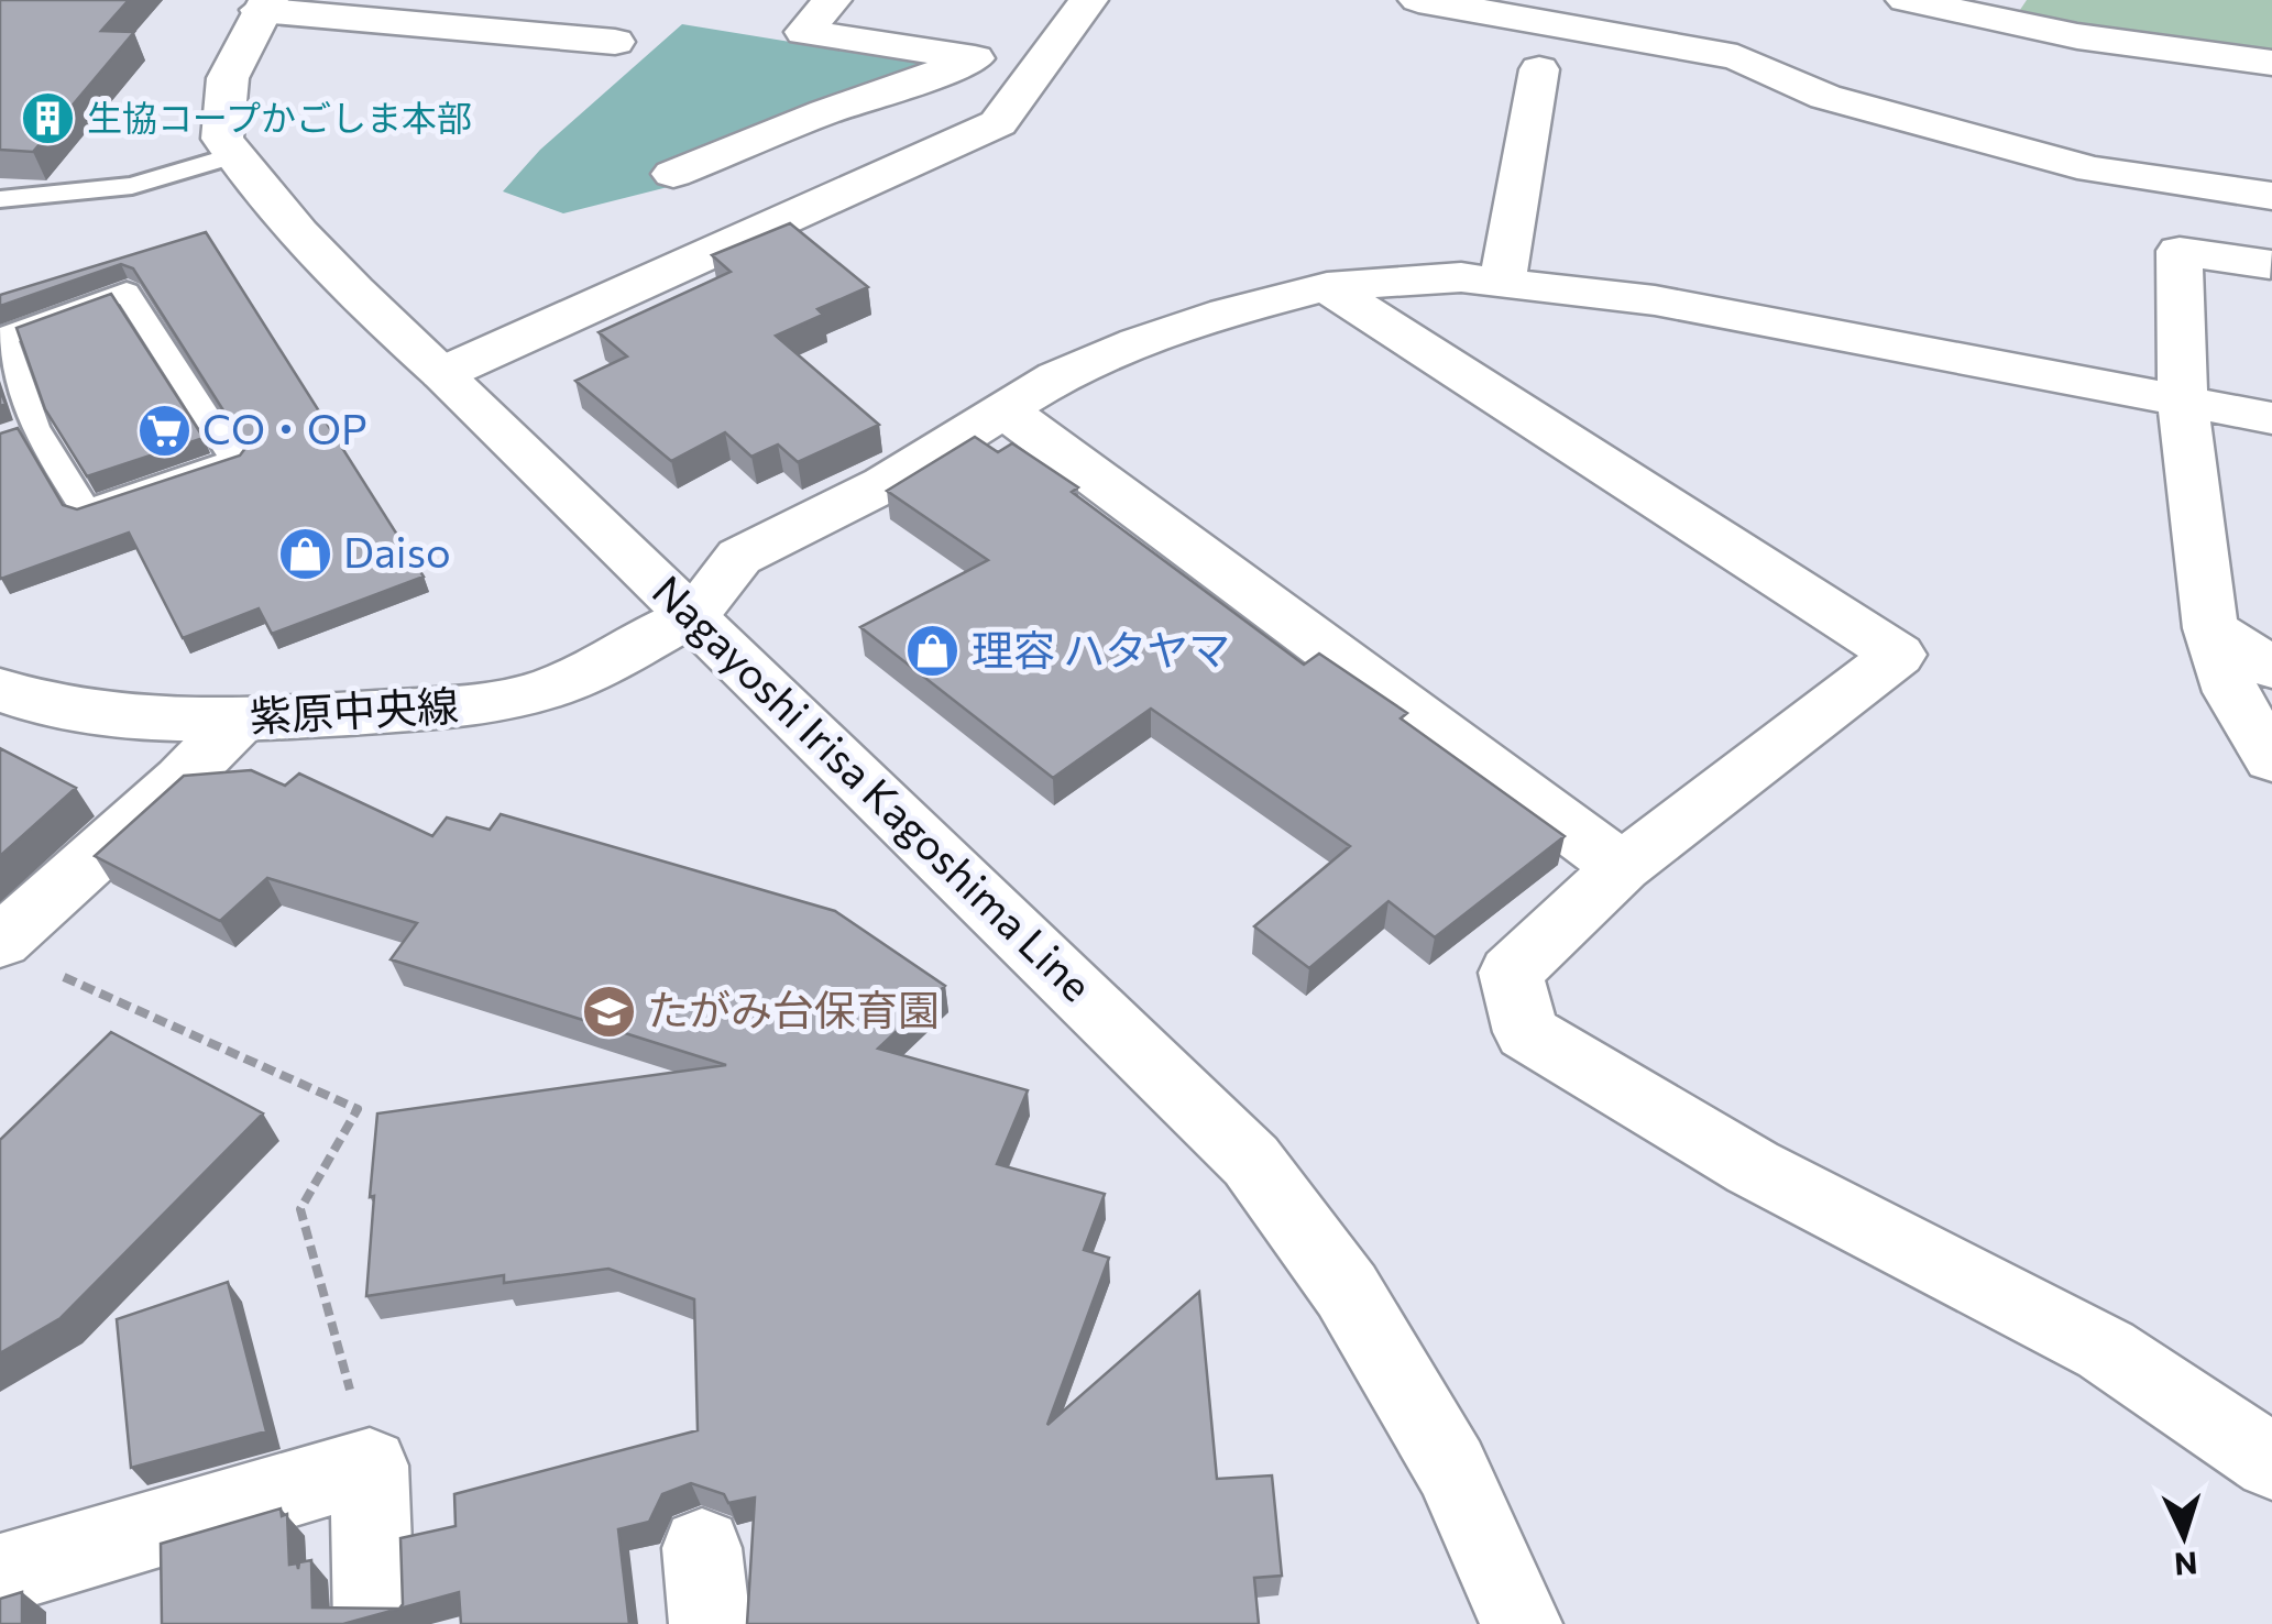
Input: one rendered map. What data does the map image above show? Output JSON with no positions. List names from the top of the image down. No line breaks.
{"streets":{"street":["紫原中央線","Nagayoshi Irisa Kagoshima Line"]},"crossings":[["紫原中央線","Nagayoshi Irisa Kagoshima Line"]],"places":{"building":["生協コープかごしま本部"],"supermarket":["CO・OP"],"shop":["Daiso","理容 ハタヤマ"],"school or university":["たがみ台保育園"]},"north":"bottom"}
